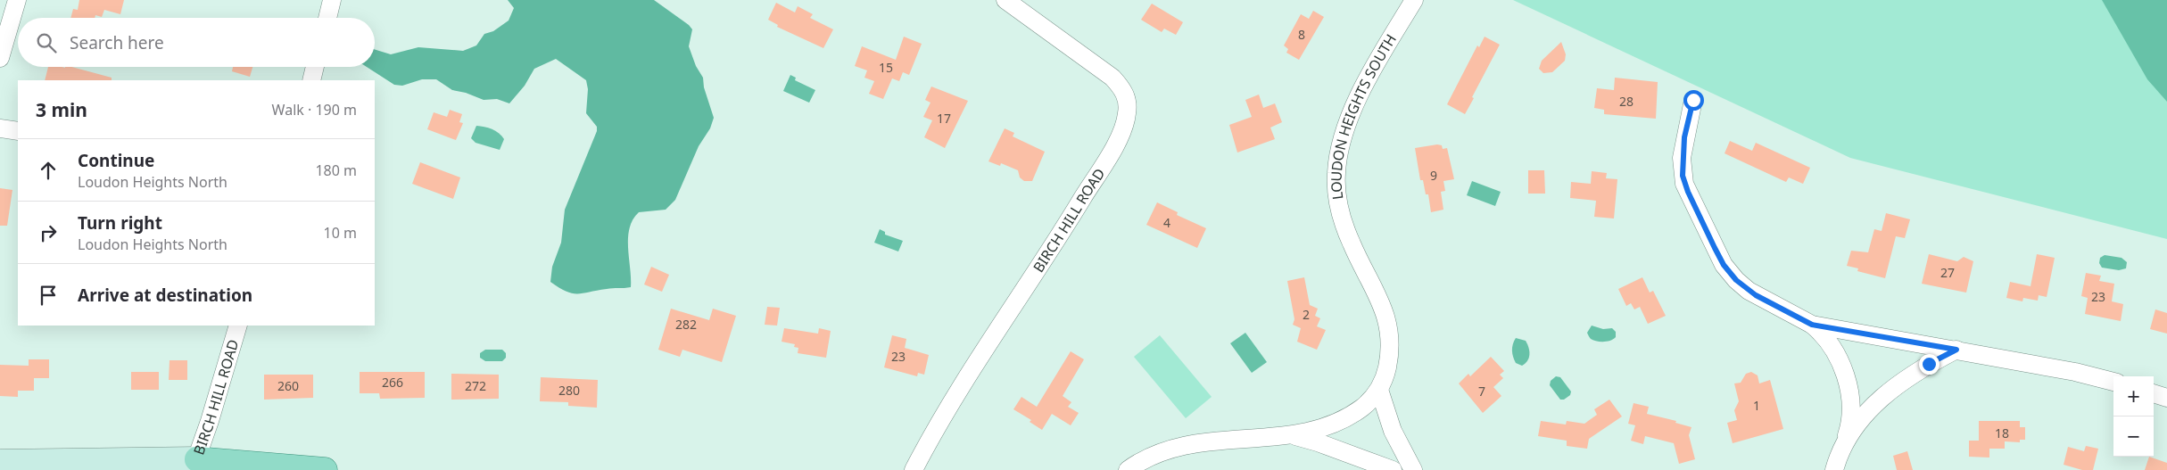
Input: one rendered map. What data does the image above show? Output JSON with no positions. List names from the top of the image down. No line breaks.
{"streets":{"street":["LOUDON HEIGHTS SOUTH","BIRCH HILL ROAD"]},"house_numbers":["8","15","28","17","9","4","27","23","2","282","23","266","260","272","280","7","1","18"],"page":{"search":"Search here","heading":["3 min","Walk · 190 m"],"list":[["Continue","Loudon Heights North","180 m"],["Turn right","Loudon Heights North","10 m"],"Arrive at destination"],"map_buttons":["+","−"]}}
